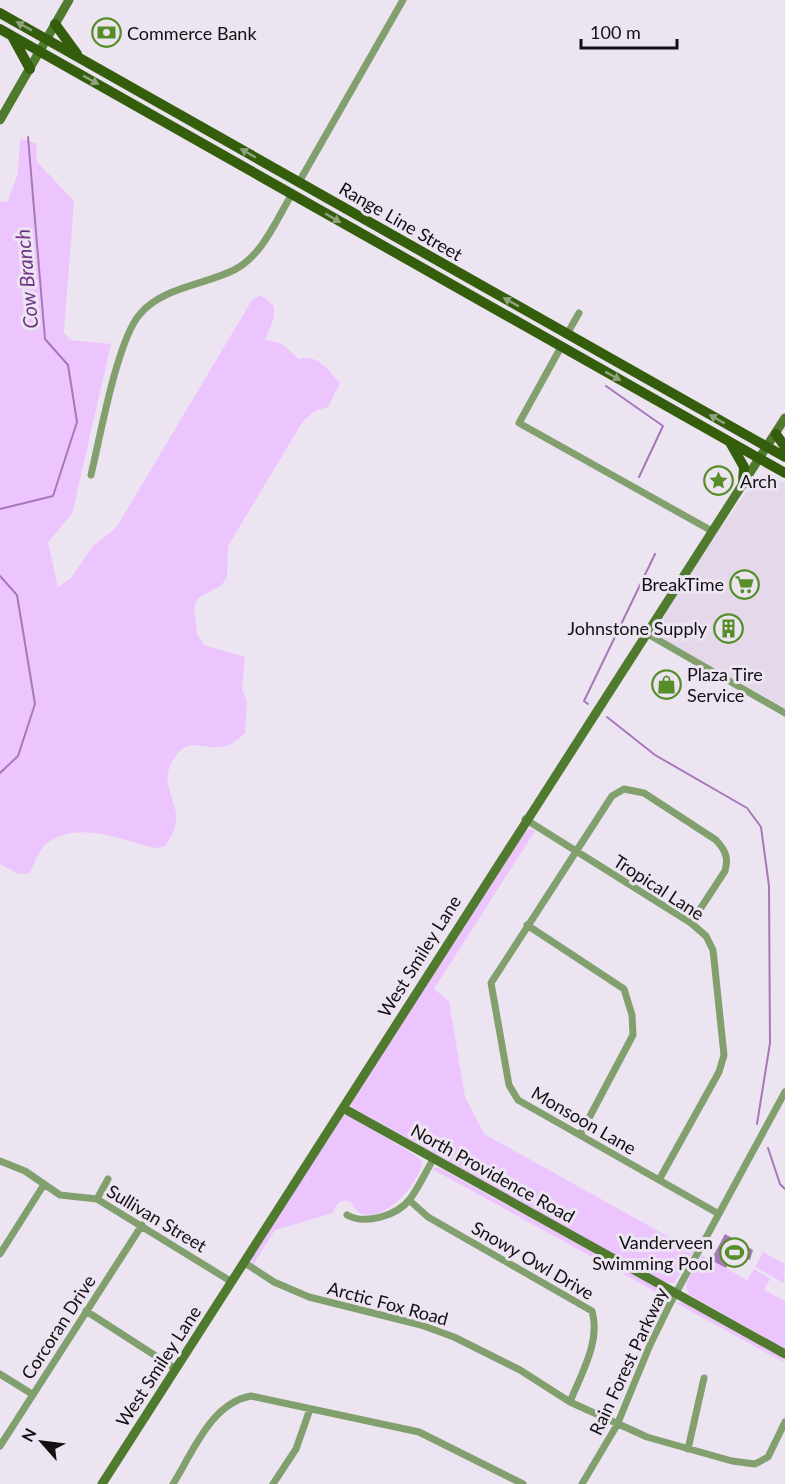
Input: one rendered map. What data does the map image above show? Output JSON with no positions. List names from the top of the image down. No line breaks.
{"streets":{"main road":["Range Line Street"],"street":["Tropical Lane","West Smiley Lane","Monsoon Lane","North Providence Road","Sullivan Street","Snowy Owl Drive","Arctic Fox Road","Corcoran Drive","Rain Forest Parkway"]},"crossings":[["Range Line Street","West Smiley Lane"],["Tropical Lane","West Smiley Lane"],["Tropical Lane","Monsoon Lane"],["West Smiley Lane","North Providence Road"],["West Smiley Lane","Sullivan Street"],["West Smiley Lane","Arctic Fox Road"],["Monsoon Lane","Rain Forest Parkway"],["North Providence Road","Rain Forest Parkway"],["Sullivan Street","Corcoran Drive"],["Snowy Owl Drive","Arctic Fox Road"],["Arctic Fox Road","Rain Forest Parkway"]],"water":["Cow Branch"],"places":{"bank":["Commerce Bank"],"place":["Arch"],"supermarket":["BreakTime"],"building":["Johnstone Supply"],"shop":["Plaza Tire Service"],"sports":["Vanderveen Swimming Pool"]},"scale_bar":"100 m","north":"top left"}
